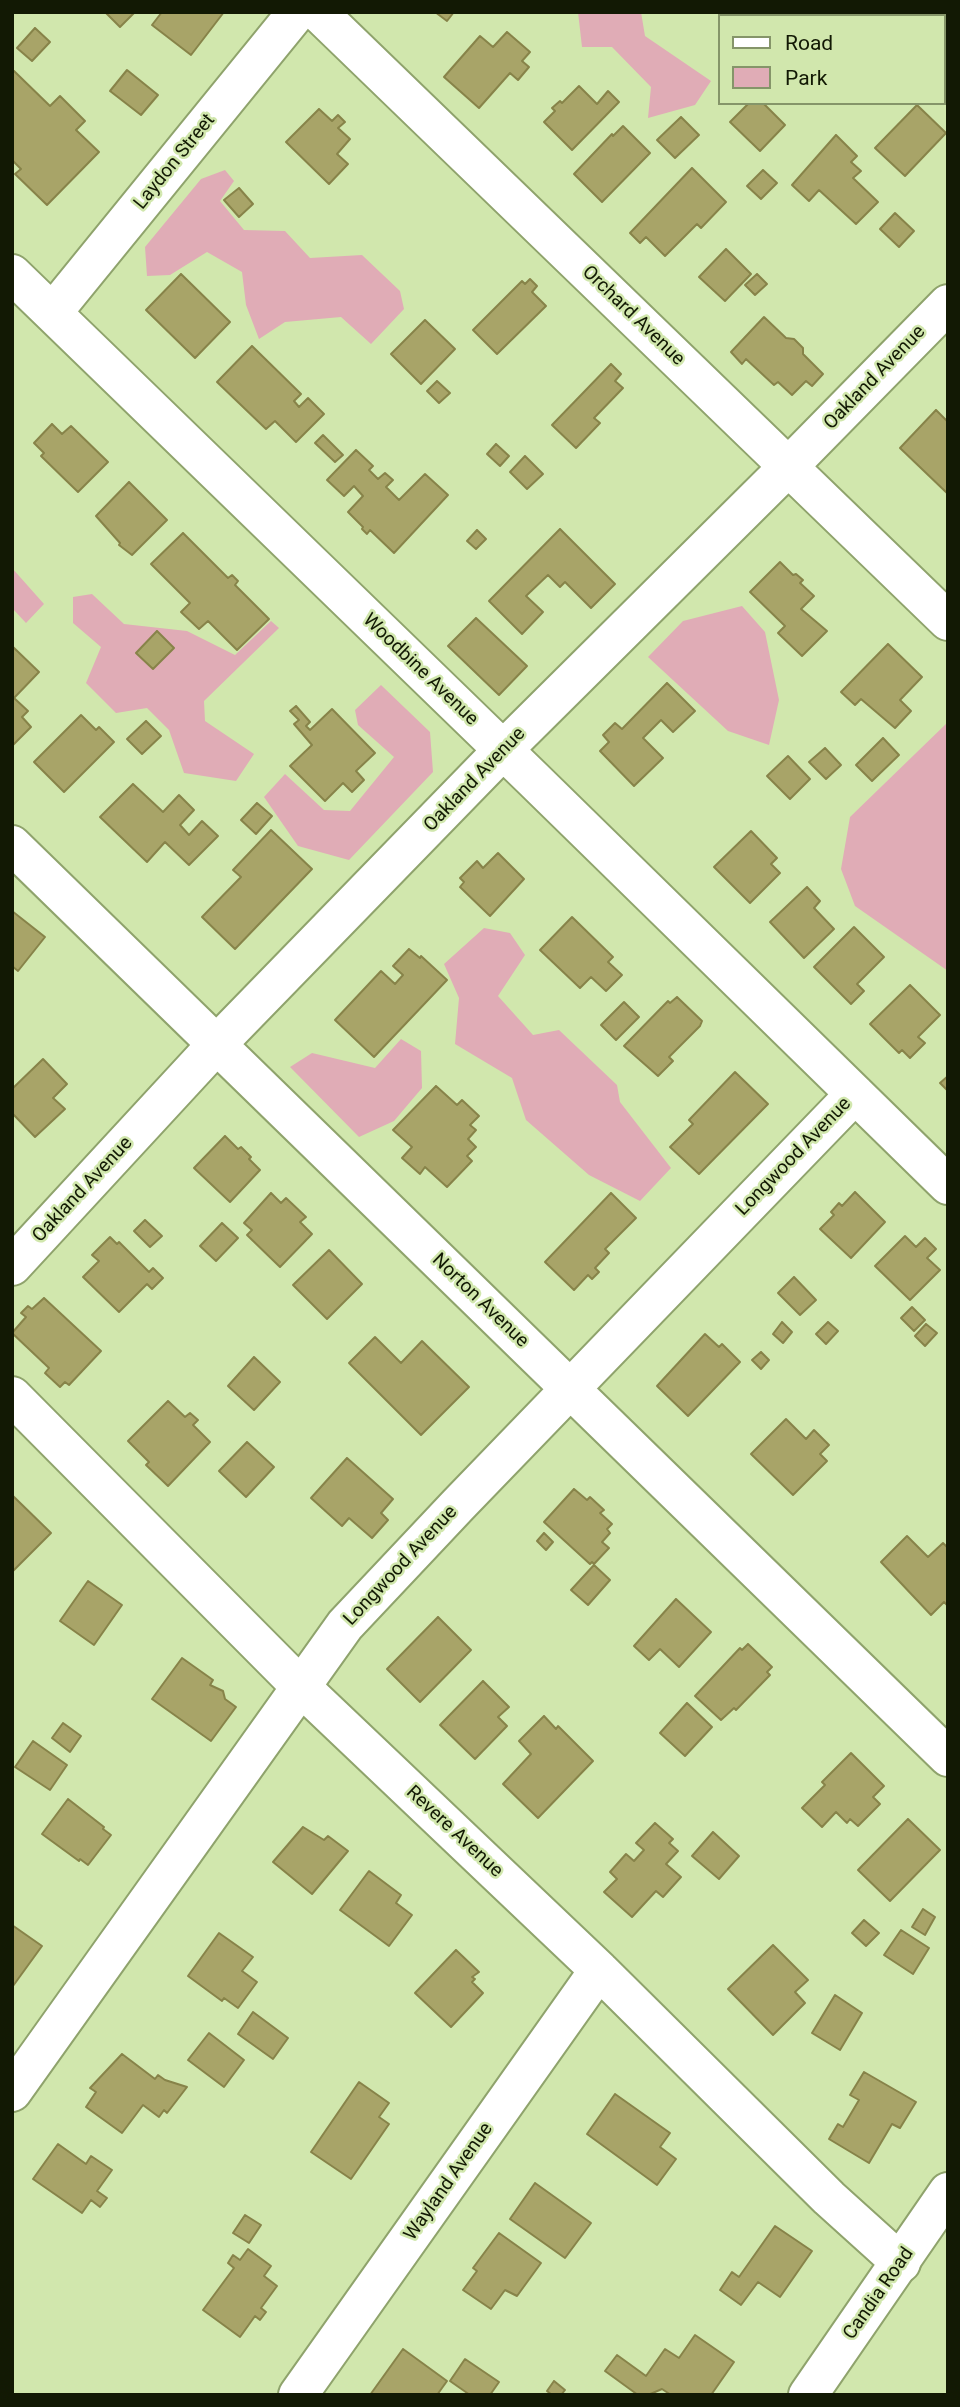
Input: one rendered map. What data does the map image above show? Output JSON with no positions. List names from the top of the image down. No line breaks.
{"streets":{"street":["Laydon Street","Orchard Avenue","Oakland Avenue","Woodbine Avenue","Longwood Avenue","Norton Avenue","Revere Avenue","Wayland Avenue","Candia Road"]},"crossings":[["Laydon Street","Woodbine Avenue"],["Orchard Avenue","Oakland Avenue"],["Oakland Avenue","Woodbine Avenue"],["Oakland Avenue","Norton Avenue"],["Woodbine Avenue","Longwood Avenue"],["Longwood Avenue","Norton Avenue"],["Longwood Avenue","Revere Avenue"],["Revere Avenue","Wayland Avenue"],["Revere Avenue","Candia Road"]],"legend":["Road","Park"]}
